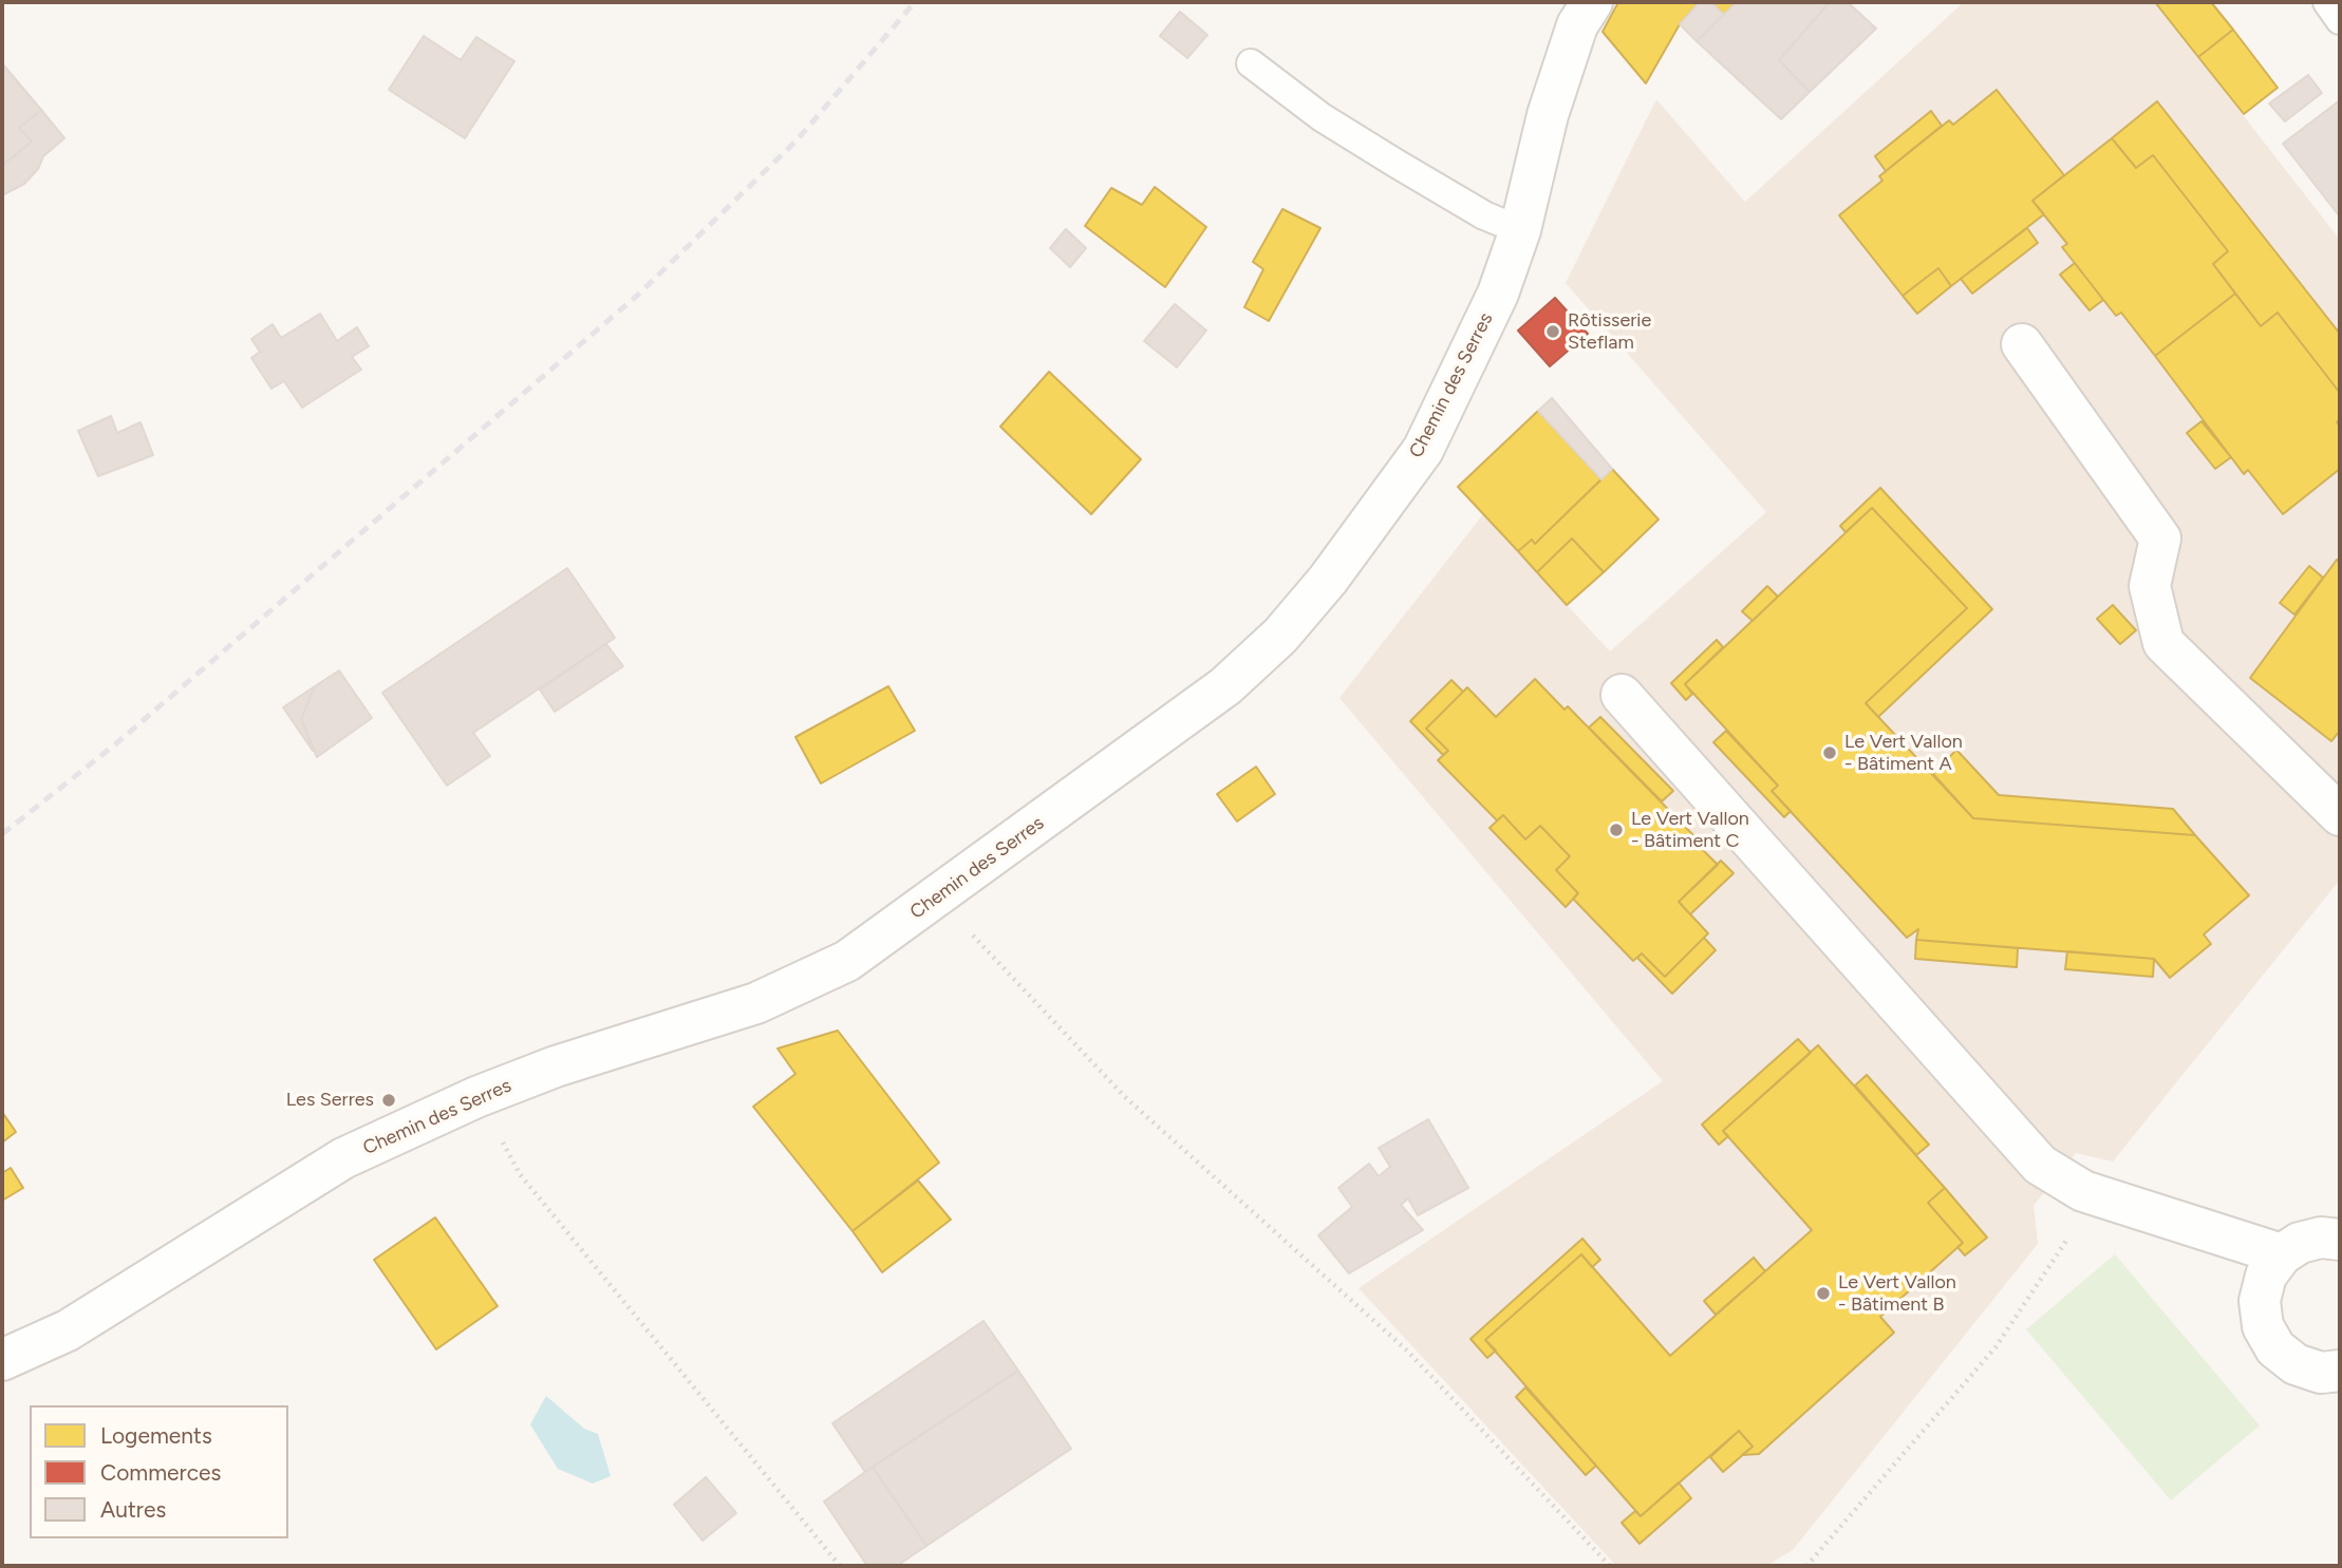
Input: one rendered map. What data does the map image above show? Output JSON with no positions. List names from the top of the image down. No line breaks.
{"streets":{"street":["Chemin des Serres"]},"places":["Rôtisserie Steflam","Le Vert Vallon - Bâtiment A","Le Vert Vallon - Bâtiment C","Les Serres","Le Vert Vallon - Bâtiment B"],"legend":["Logements","Commerces","Autres"]}
